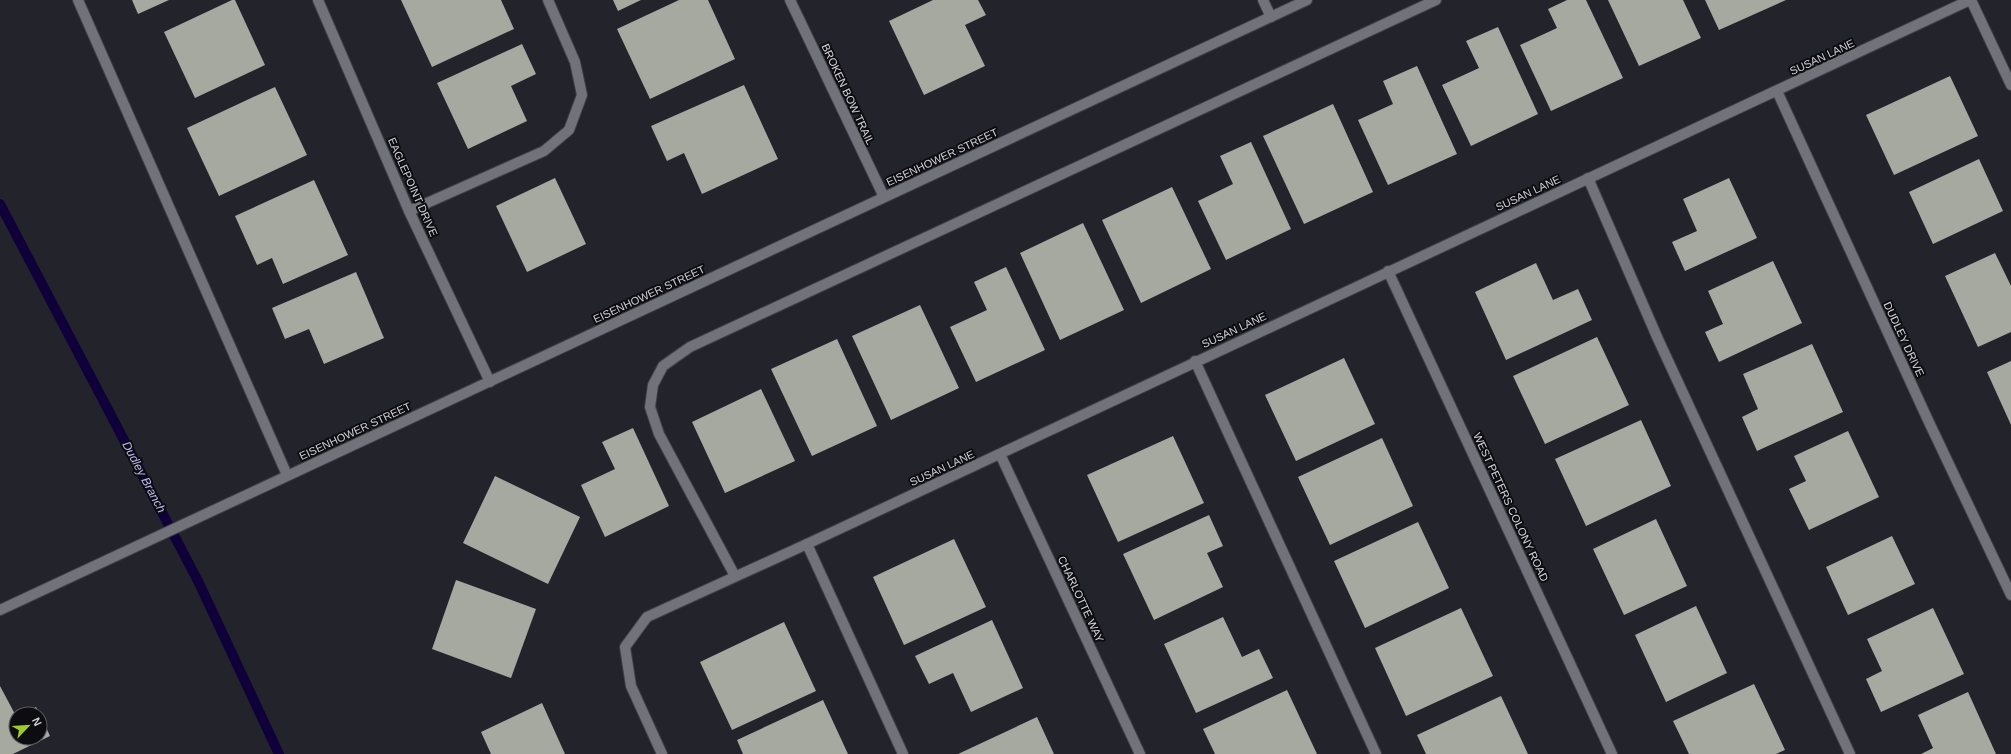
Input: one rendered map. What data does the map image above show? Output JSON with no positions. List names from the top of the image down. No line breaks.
{"streets":{"street":["SUSAN LANE","BROKEN BOW TRAIL","EISENHOWER STREET","EAGLEPOINT DRIVE","DUDLEY DRIVE","WEST PETERS COLONY ROAD","CHARLOTTE WAY"]},"crossings":[["SUSAN LANE","DUDLEY DRIVE"],["SUSAN LANE","WEST PETERS COLONY ROAD"],["SUSAN LANE","CHARLOTTE WAY"],["BROKEN BOW TRAIL","EISENHOWER STREET"],["EISENHOWER STREET","EAGLEPOINT DRIVE"]],"water":["Dudley Branch"],"north":"top right"}
